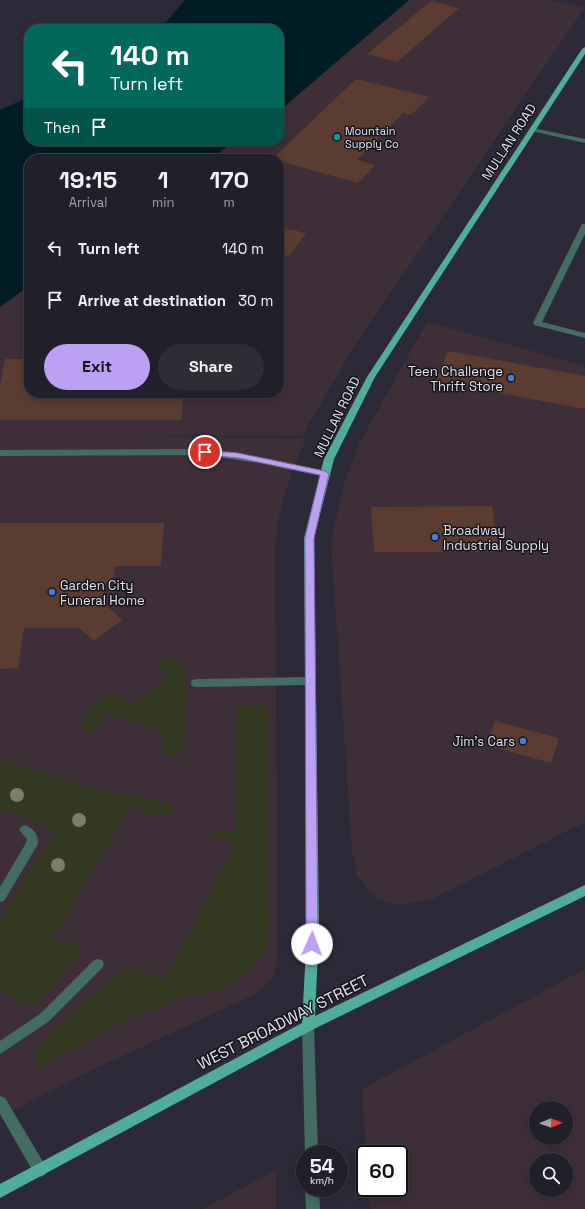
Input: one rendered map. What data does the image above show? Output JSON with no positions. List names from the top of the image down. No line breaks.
{"streets":{"main road":["MULLAN ROAD","WEST BROADWAY STREET"]},"crossings":[["MULLAN ROAD","WEST BROADWAY STREET"]],"places":["Mountain Supply Co","Teen Challenge Thrift Store","Broadway Industrial Supply","Garden City Funeral Home","Jim's Cars"],"north":"right","page":{"turn":["140 m","Turn left"],"then":"Then","eta":["19:15","Arrival","1","min","170","m"],"list":[{"name":"Turn left","value":"140 m"},{"name":"Arrive at destination","value":"30 m"}],"buttons":["Exit","Share"],"speed":"54 km/h","limit":"60"}}
